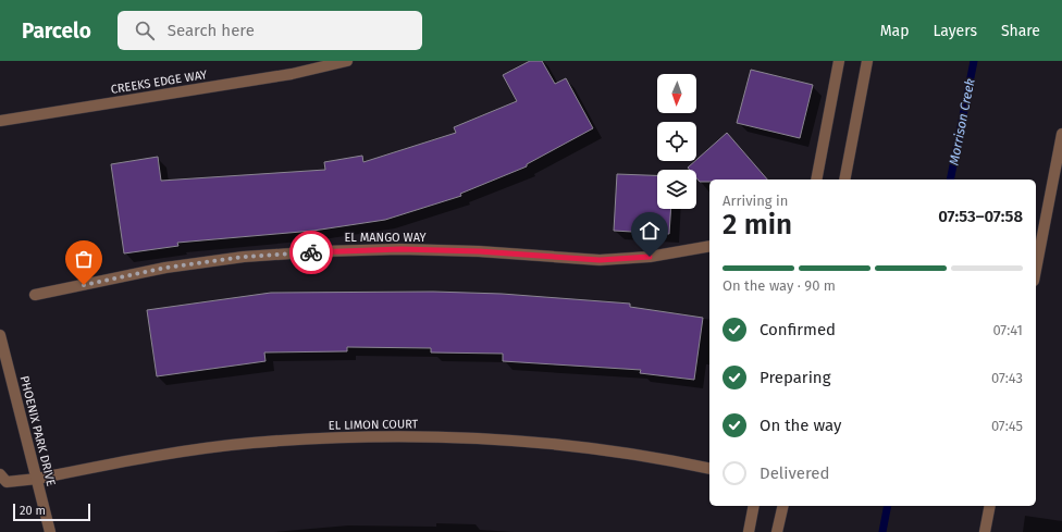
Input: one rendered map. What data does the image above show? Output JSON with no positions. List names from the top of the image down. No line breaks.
{"streets":{"street":["CREEKS EDGE WAY","EL MANGO WAY","EL LIMON COURT","PHOENIX PARK DRIVE"]},"crossings":[["EL LIMON COURT","PHOENIX PARK DRIVE"]],"water":["Morrison Creek"],"scale_bar":"20 m","north":"bottom","page":{"header":"Parcelo","search":"Search here","nav":["Map","Layers","Share"],"heading":["2 min","Arriving in","07:53–07:58"],"bar":"On the way · 90 m","list":[["Confirmed","07:41"],["Preparing","07:43"],["On the way","07:45"],"Delivered"],"scale":"20 m"}}
